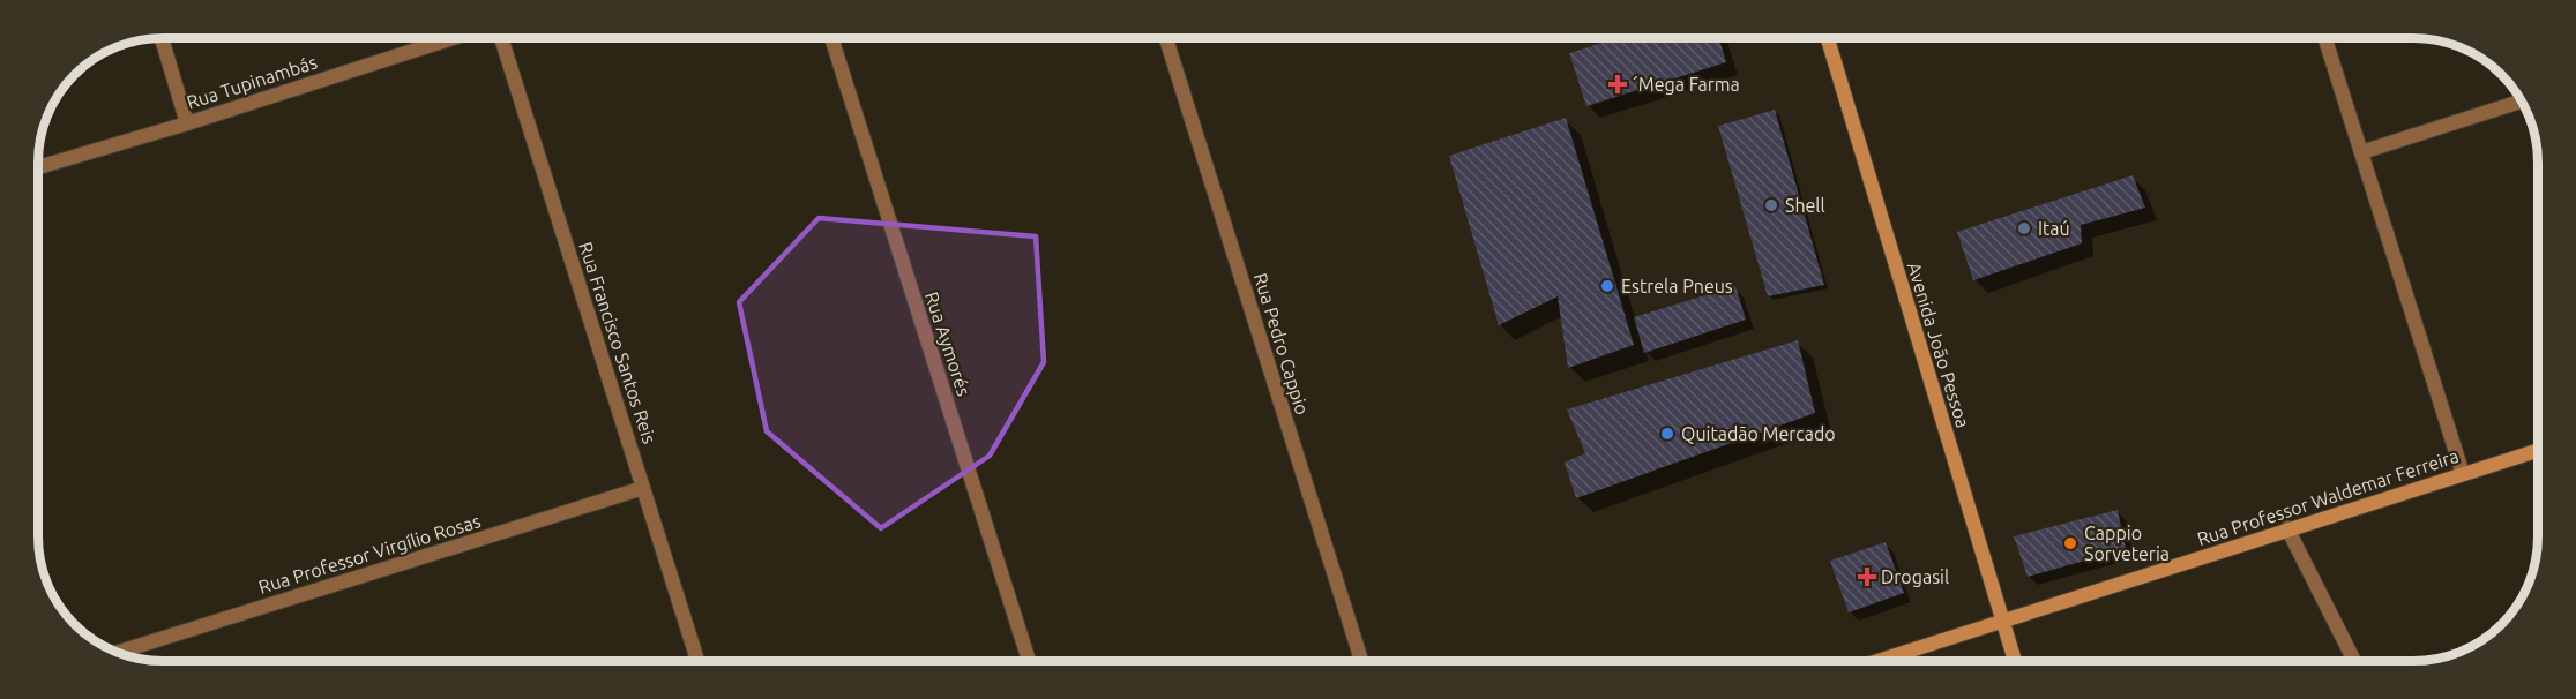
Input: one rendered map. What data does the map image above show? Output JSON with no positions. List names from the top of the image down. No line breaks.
{"streets":{"main road":["Avenida João Pessoa","Rua Professor Waldemar Ferreira"],"street":["Rua Tupinambás","Rua Francisco Santos Reis","Rua Aymorés","Rua Pedro Cappio","Rua Professor Virgílio Rosas"]},"crossings":[["Rua Francisco Santos Reis","Rua Professor Virgílio Rosas"],["Avenida João Pessoa","Rua Professor Waldemar Ferreira"]],"places":{"health":["´Mega Farma","Drogasil"],"other":["Shell","Itaú","Estrela Pneus","Quitadão Mercado","Cappio Sorveteria"]}}
